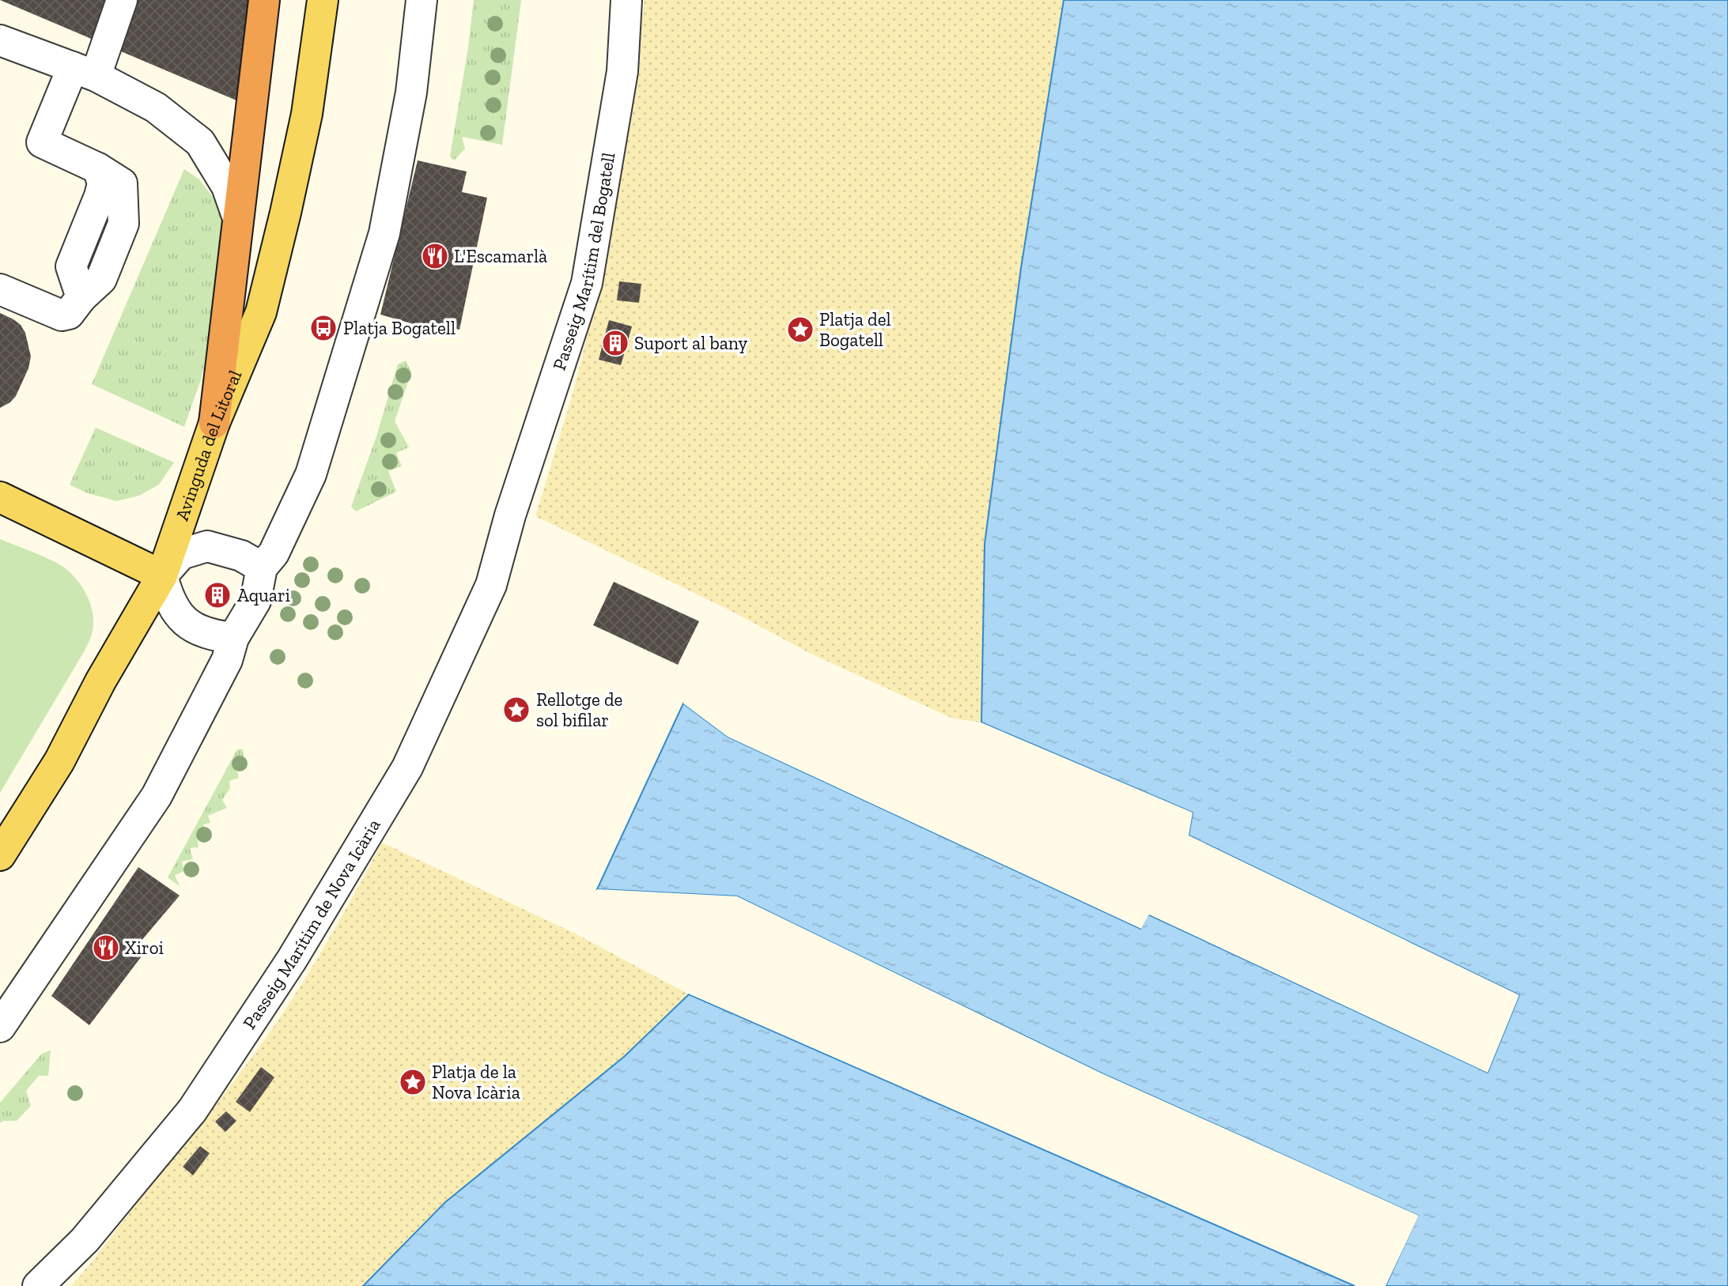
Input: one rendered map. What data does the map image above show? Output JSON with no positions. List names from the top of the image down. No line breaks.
{"streets":{"main road":["Avinguda del Litoral"],"street":["Passeig Marítim del Bogatell","Passeig Marítim de Nova Icària"]},"crossings":[["Passeig Marítim del Bogatell","Passeig Marítim de Nova Icària"]],"places":{"restaurant":["L'Escamarlà","Xiroi"],"bus stop":["Platja Bogatell"],"place":["Platja del Bogatell","Rellotge de sol bifilar","Platja de la Nova Icària"],"building":["Suport al bany","Aquari"]}}
